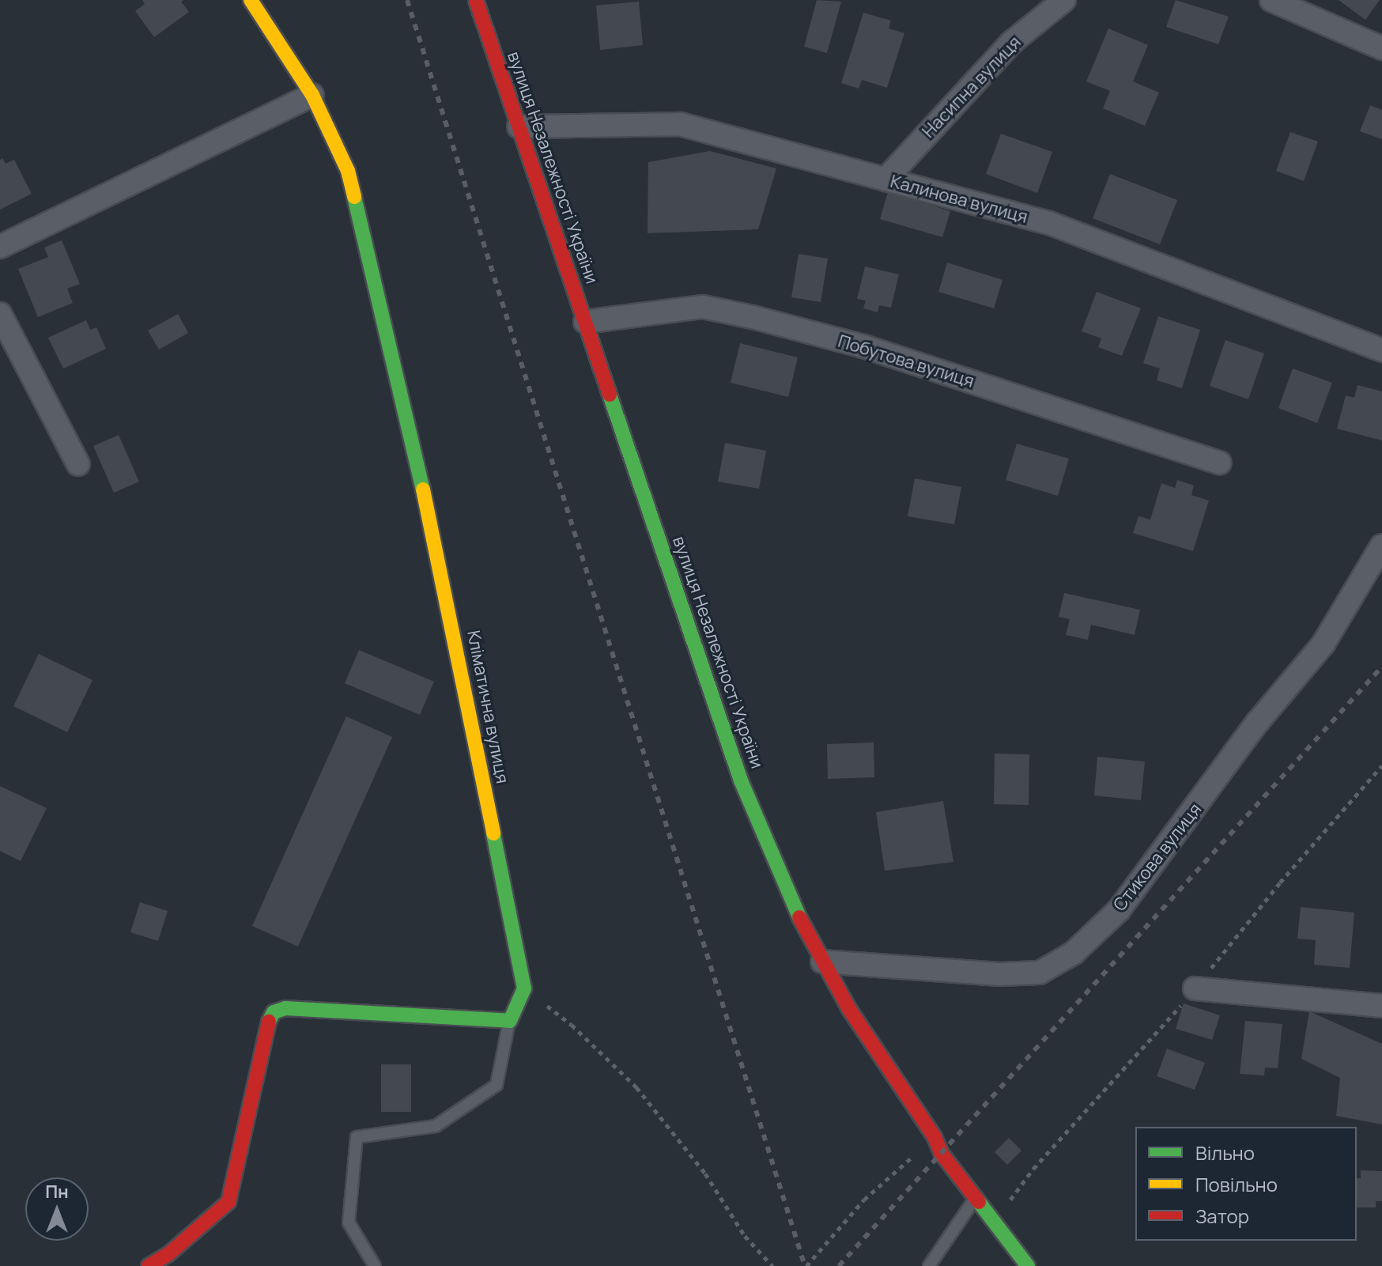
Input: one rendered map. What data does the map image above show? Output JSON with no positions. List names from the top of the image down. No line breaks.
{"streets":{"street":["Насипна вулиця","вулиця Незалежності України","Калинова вулиця","Побутова вулиця","Кліматична вулиця","Стикова вулиця"]},"crossings":[["Насипна вулиця","Калинова вулиця"],["вулиця Незалежності України","Калинова вулиця"],["вулиця Незалежності України","Побутова вулиця"],["вулиця Незалежності України","Стикова вулиця"]],"legend":["Вільно","Повільно","Затор"],"north":"top"}
